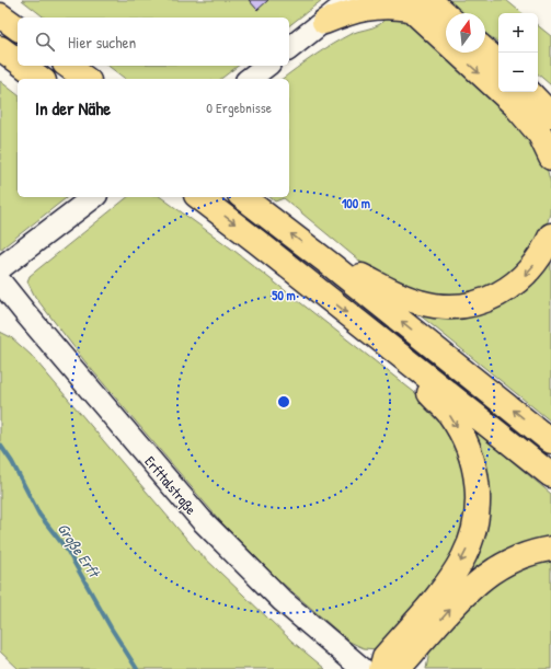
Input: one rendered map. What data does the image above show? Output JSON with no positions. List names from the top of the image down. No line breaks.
{"streets":{"main road":["Erfttalstraße"]},"water":["Große Erft"],"north":"top","page":{"map_buttons":["+","−"],"search":"Hier suchen","heading":["In der Nähe","0 Ergebnisse"]},"rings":["100 m","50 m"]}
